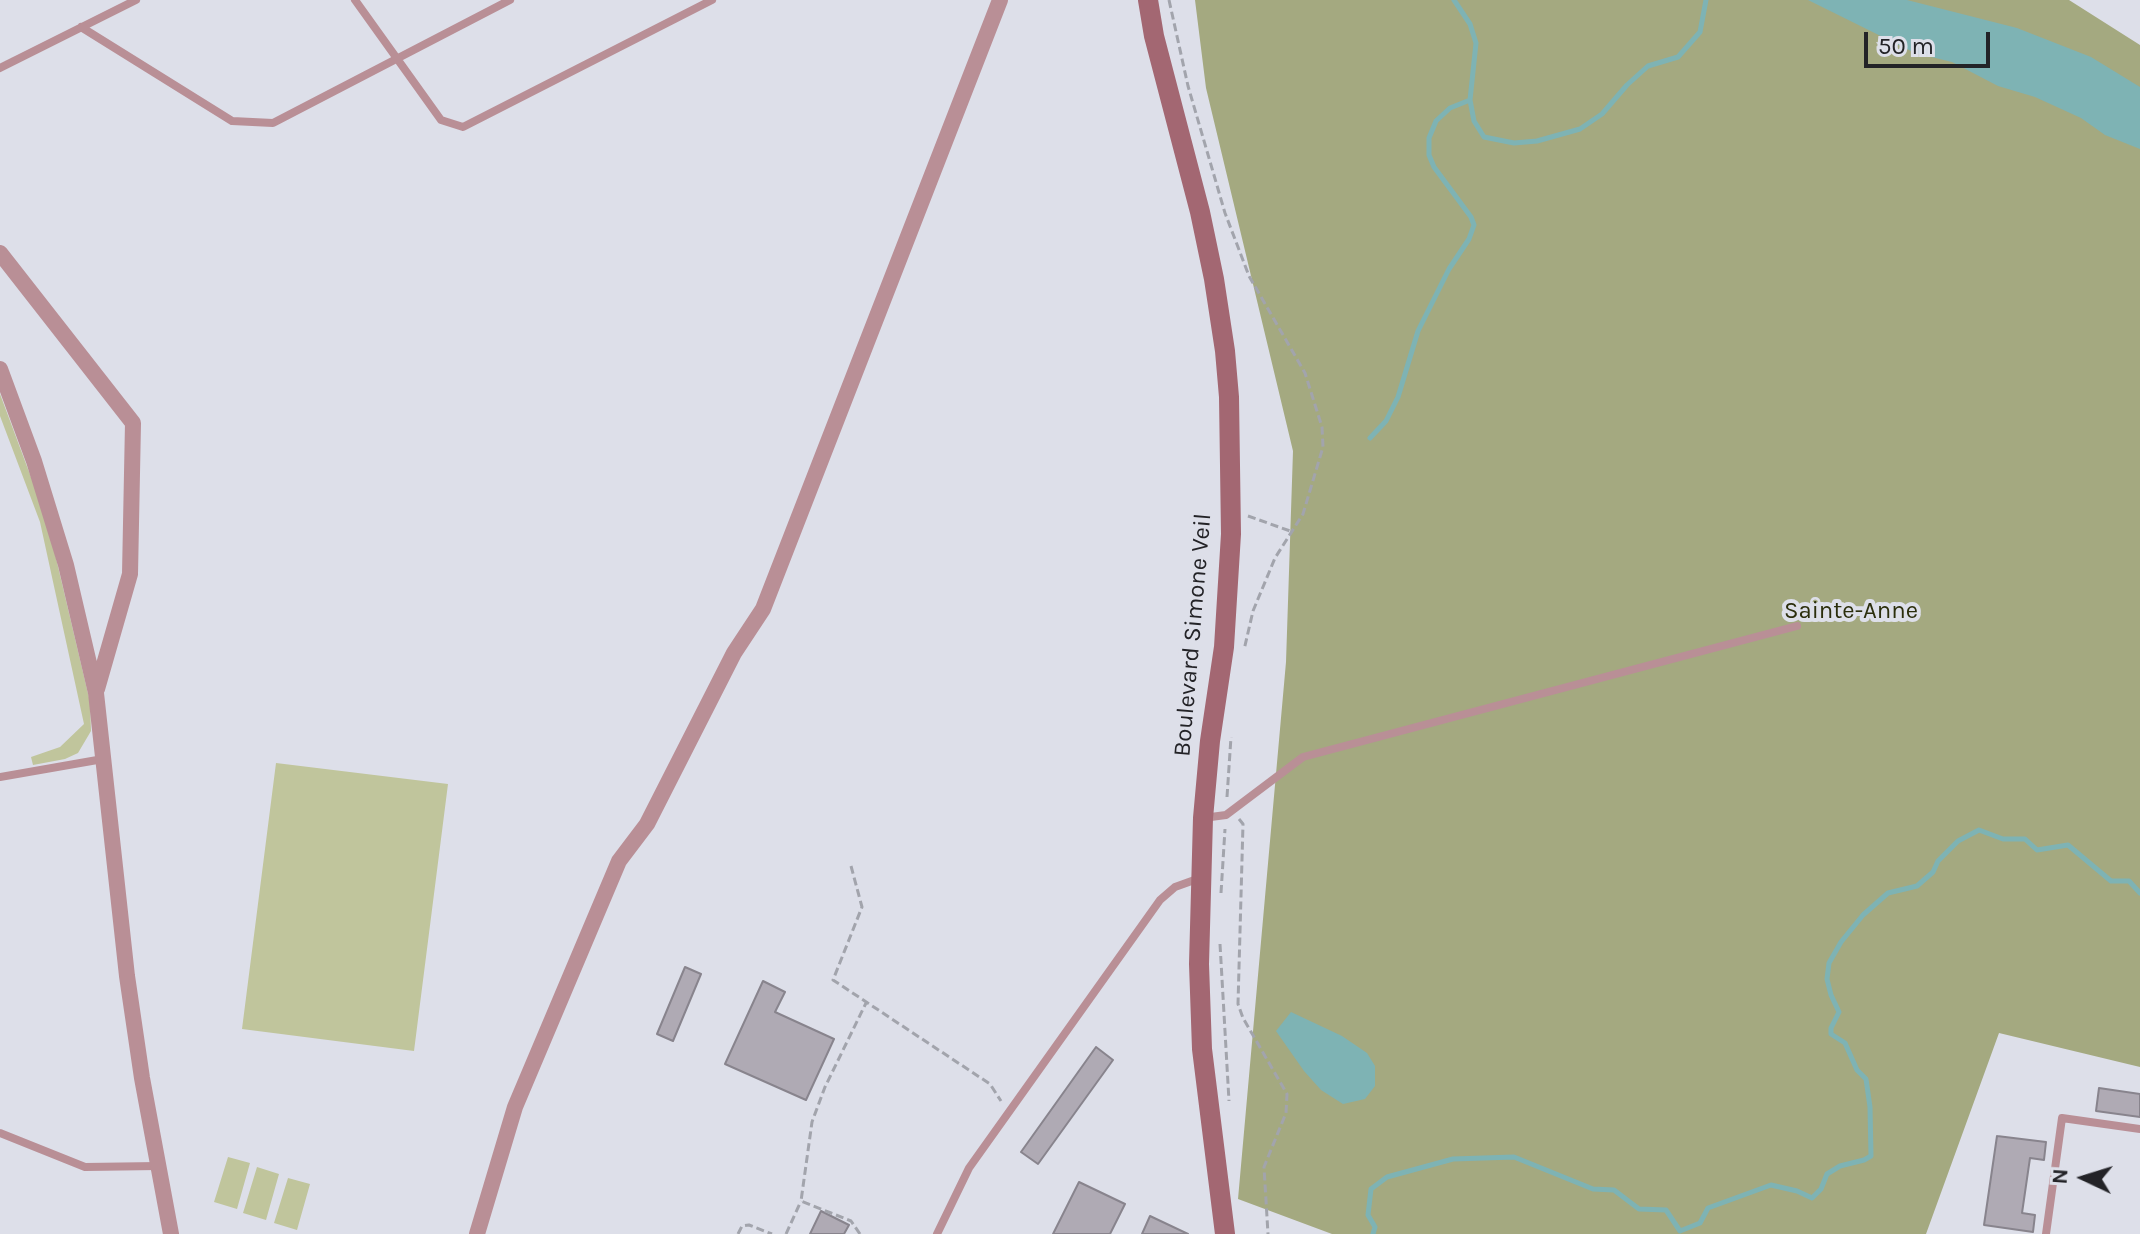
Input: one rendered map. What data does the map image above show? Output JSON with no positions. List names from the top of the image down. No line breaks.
{"streets":{"main road":["Boulevard Simone Veil"]},"parks":["Sainte-Anne"],"scale_bar":"50 m","north":"left"}
